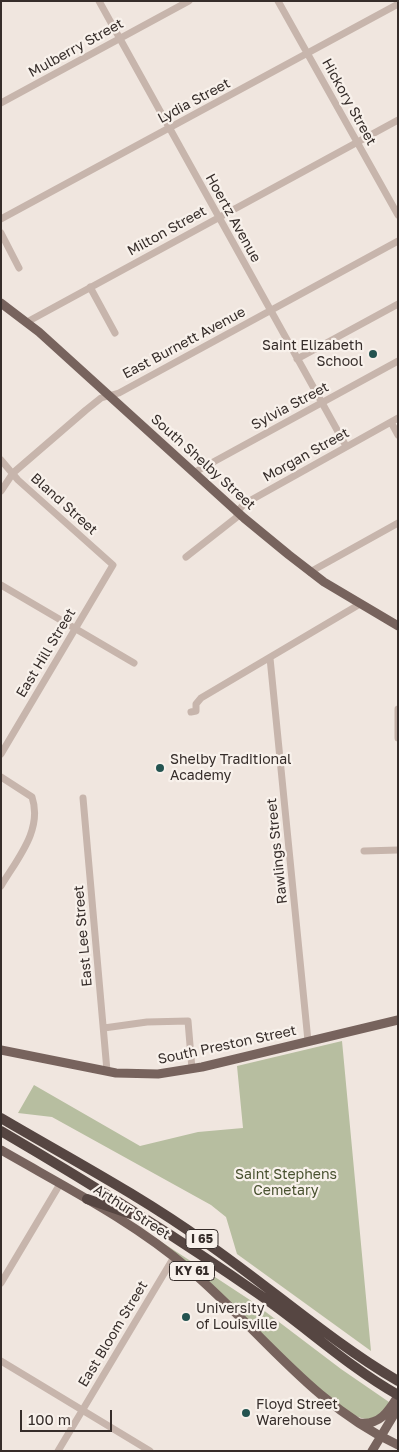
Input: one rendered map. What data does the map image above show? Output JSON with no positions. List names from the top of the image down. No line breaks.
{"streets":{"highway":["I 65"],"main road":["South Shelby Street","South Preston Street","Arthur Street","KY 61"],"street":["Mulberry Street","Lydia Street","Hickory Street","Hoertz Avenue","Milton Street","East Burnett Avenue","Sylvia Street","Morgan Street","Bland Street","East Hill Street","Rawlings Street","East Lee Street","East Bloom Street"]},"crossings":[["Mulberry Street","Hoertz Avenue"],["Lydia Street","Hickory Street"],["Lydia Street","Hoertz Avenue"],["Hickory Street","Milton Street"],["Hoertz Avenue","Milton Street"],["Hoertz Avenue","East Burnett Avenue"],["Hoertz Avenue","Sylvia Street"],["Hoertz Avenue","Morgan Street"],["Milton Street","South Shelby Street"],["East Burnett Avenue","South Shelby Street"],["East Burnett Avenue","Bland Street"],["Sylvia Street","South Shelby Street"],["Morgan Street","South Shelby Street"],["Bland Street","East Hill Street"],["Rawlings Street","South Preston Street"],["East Lee Street","South Preston Street"],["Arthur Street","East Bloom Street"]],"parks":["Saint Stephens Cemetary"],"places":["Saint Elizabeth School","Shelby Traditional Academy","University of Louisville","Floyd Street Warehouse"],"scale_bar":"100 m"}
